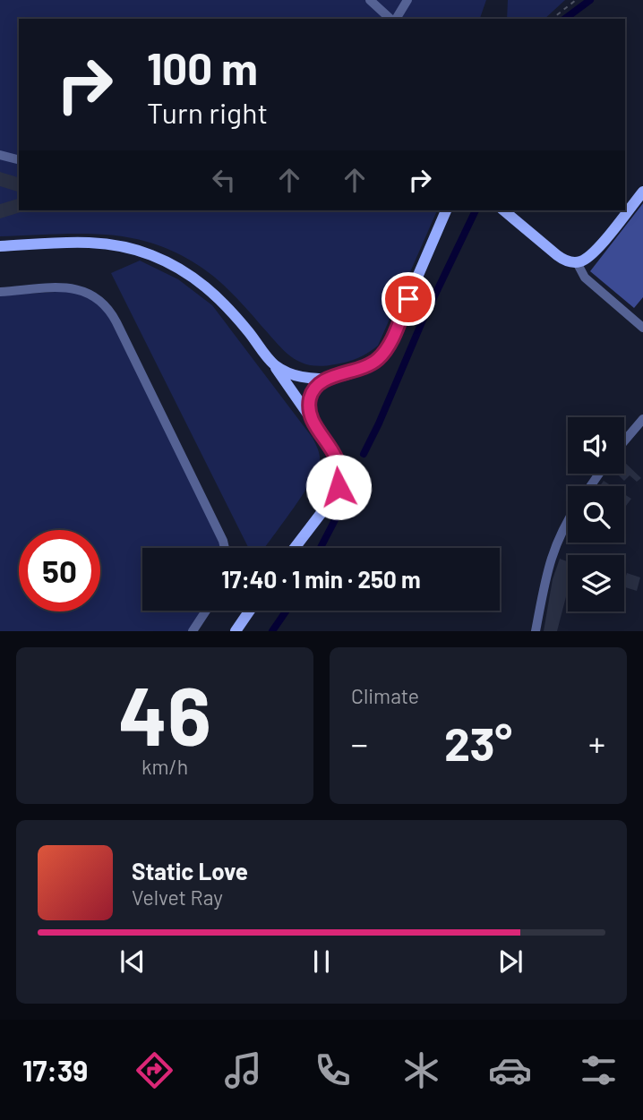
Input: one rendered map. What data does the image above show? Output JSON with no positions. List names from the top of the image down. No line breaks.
{"page":{"turn":["100 m","Turn right"],"limit":"50","trip":"17:40 · 1 min · 250 m","tile":[["46","km/h"],"Climate"],"heat":["−","23°","+"],"song":["Static Love","Velvet Ray"],"tabs":"17:39"}}
